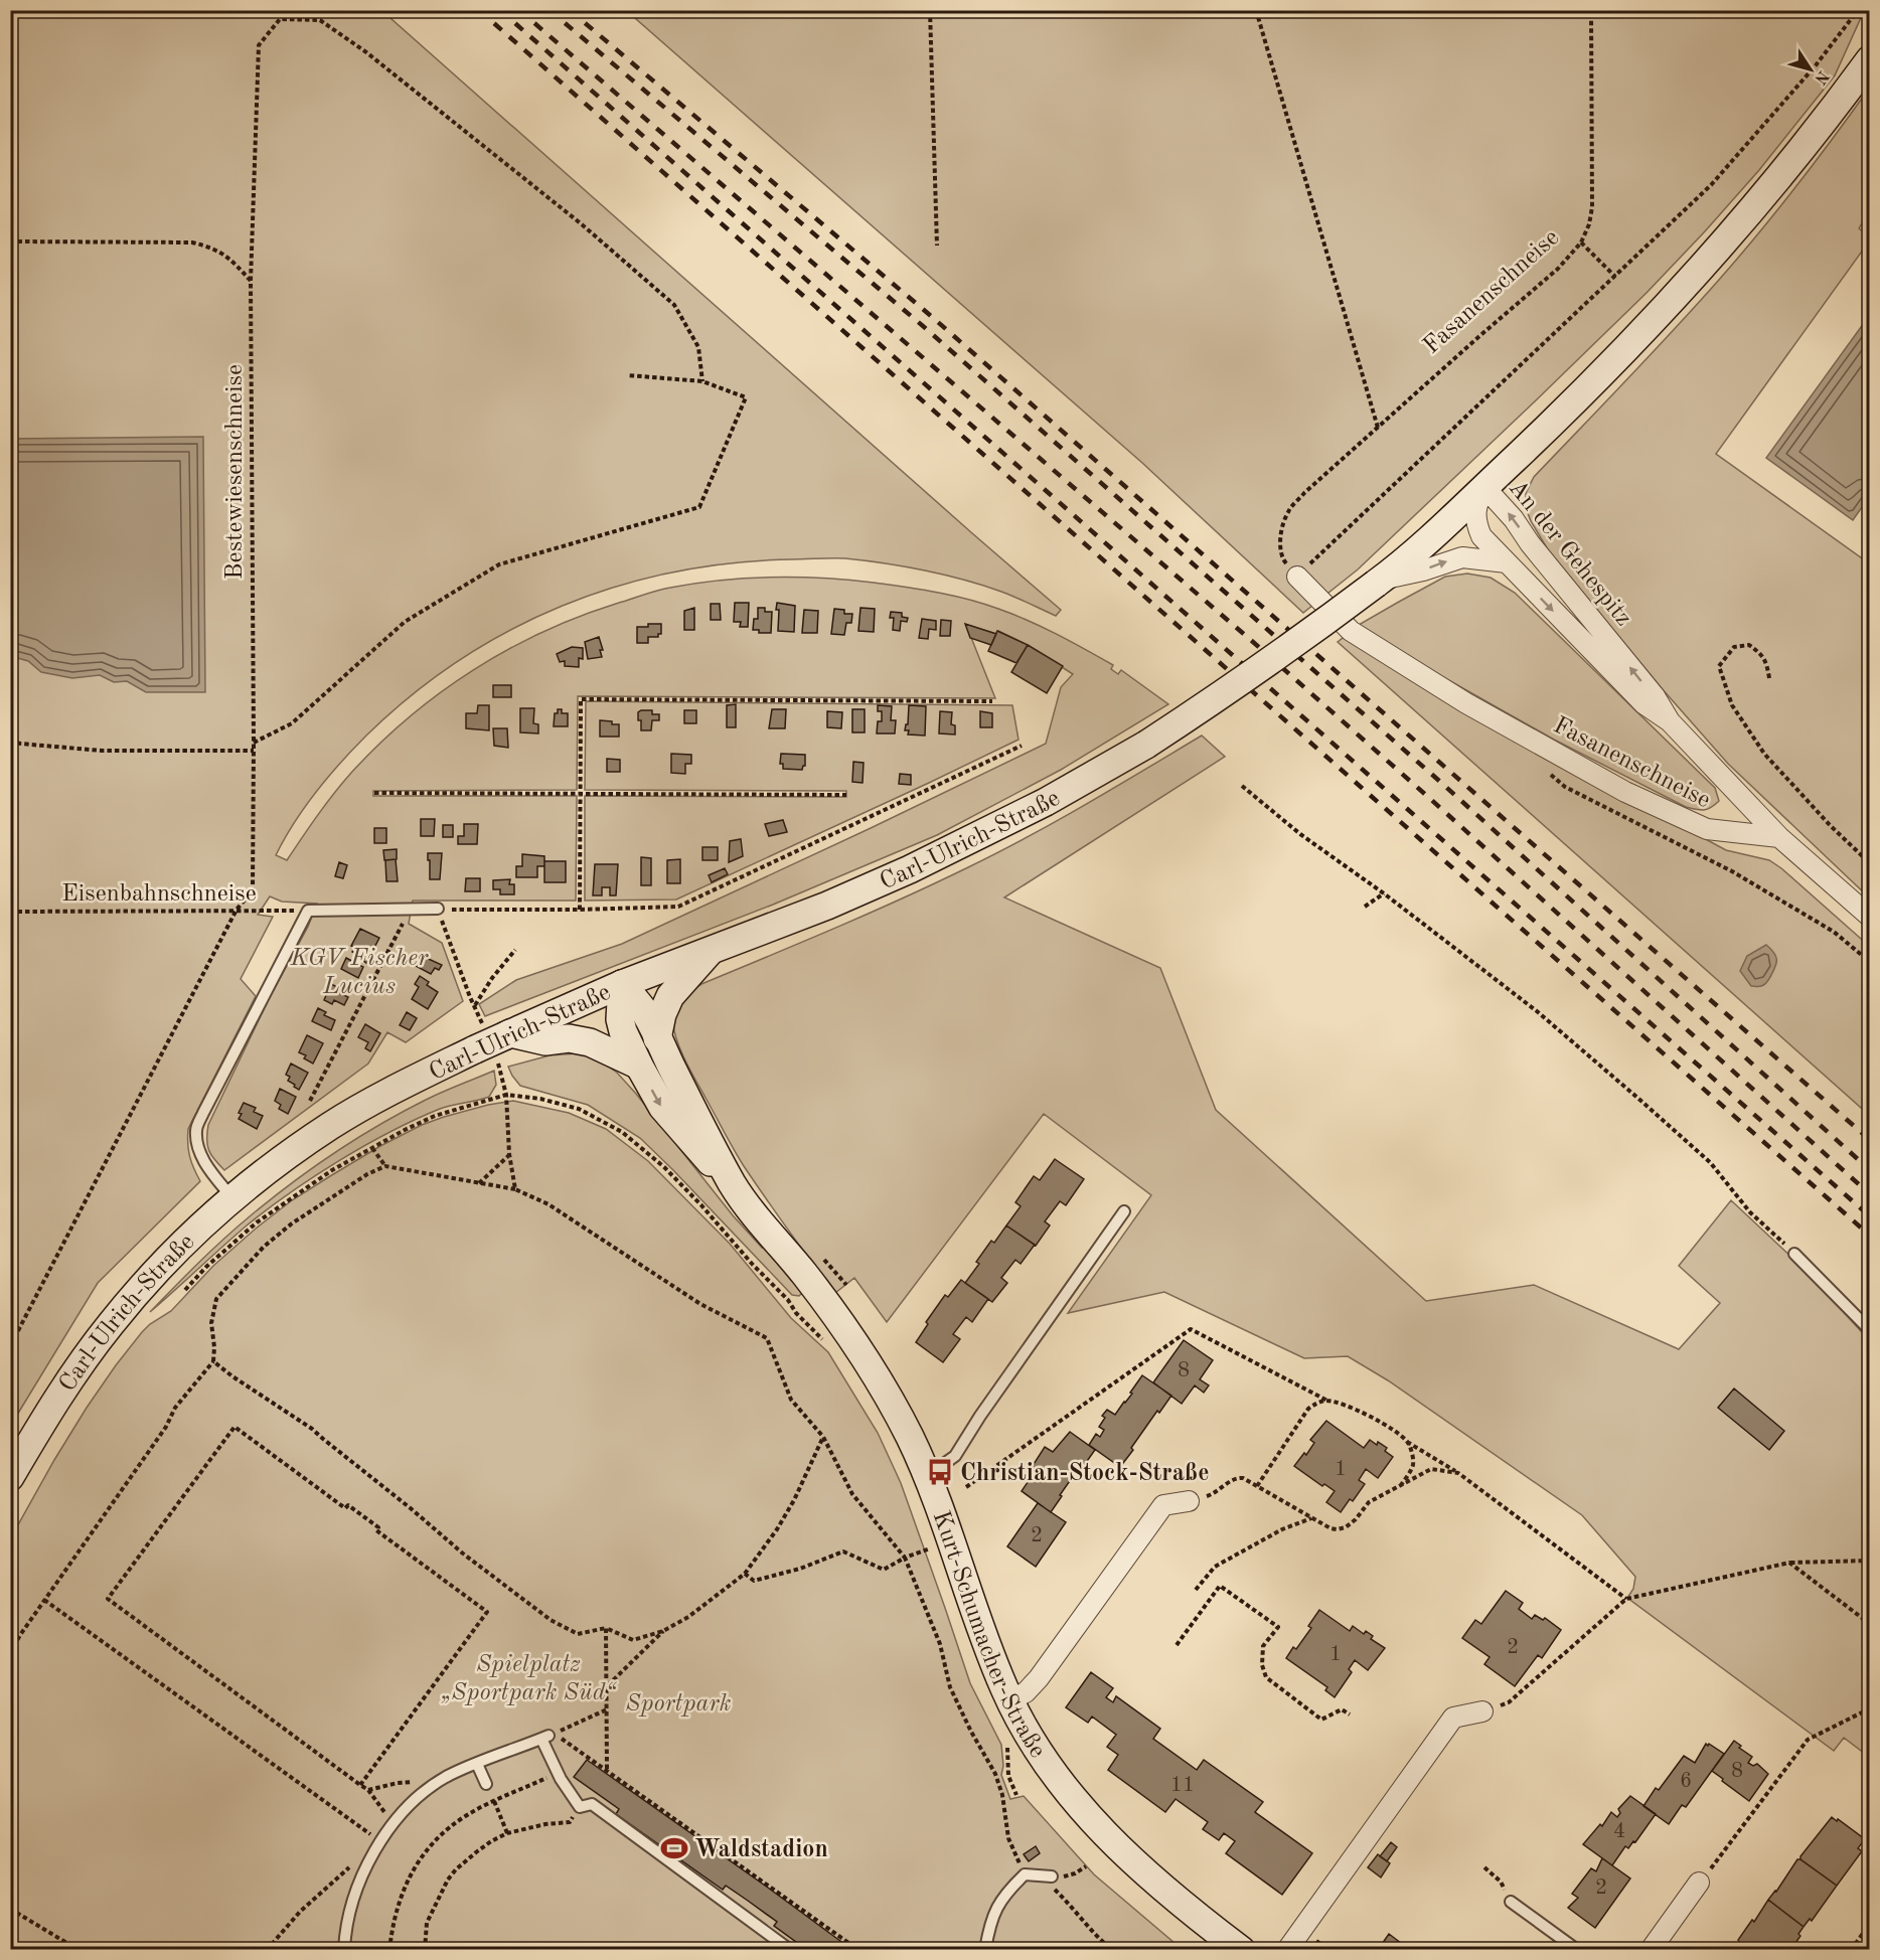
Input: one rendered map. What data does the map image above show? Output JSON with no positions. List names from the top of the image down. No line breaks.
{"streets":{"main road":["Carl-Ulrich-Straße","Kurt-Schumacher-Straße"],"street":["Fasanenschneise","An der Gehespitz"],"path":["Bestewiesenschneise","Eisenbahnschneise"]},"crossings":[["Fasanenschneise","An der Gehespitz"],["Bestewiesenschneise","Eisenbahnschneise"],["An der Gehespitz","Carl-Ulrich-Straße"],["Carl-Ulrich-Straße","Kurt-Schumacher-Straße"]],"parks":["KGV Fischer Lucius","Spielplatz „Sportpark Süd“","Sportpark"],"places":{"bus stop":["Christian-Stock-Straße"],"sports":["Waldstadion"]},"house_numbers":["8","1","2","2","1","8","6","11","4","2"],"north":"bottom right"}
